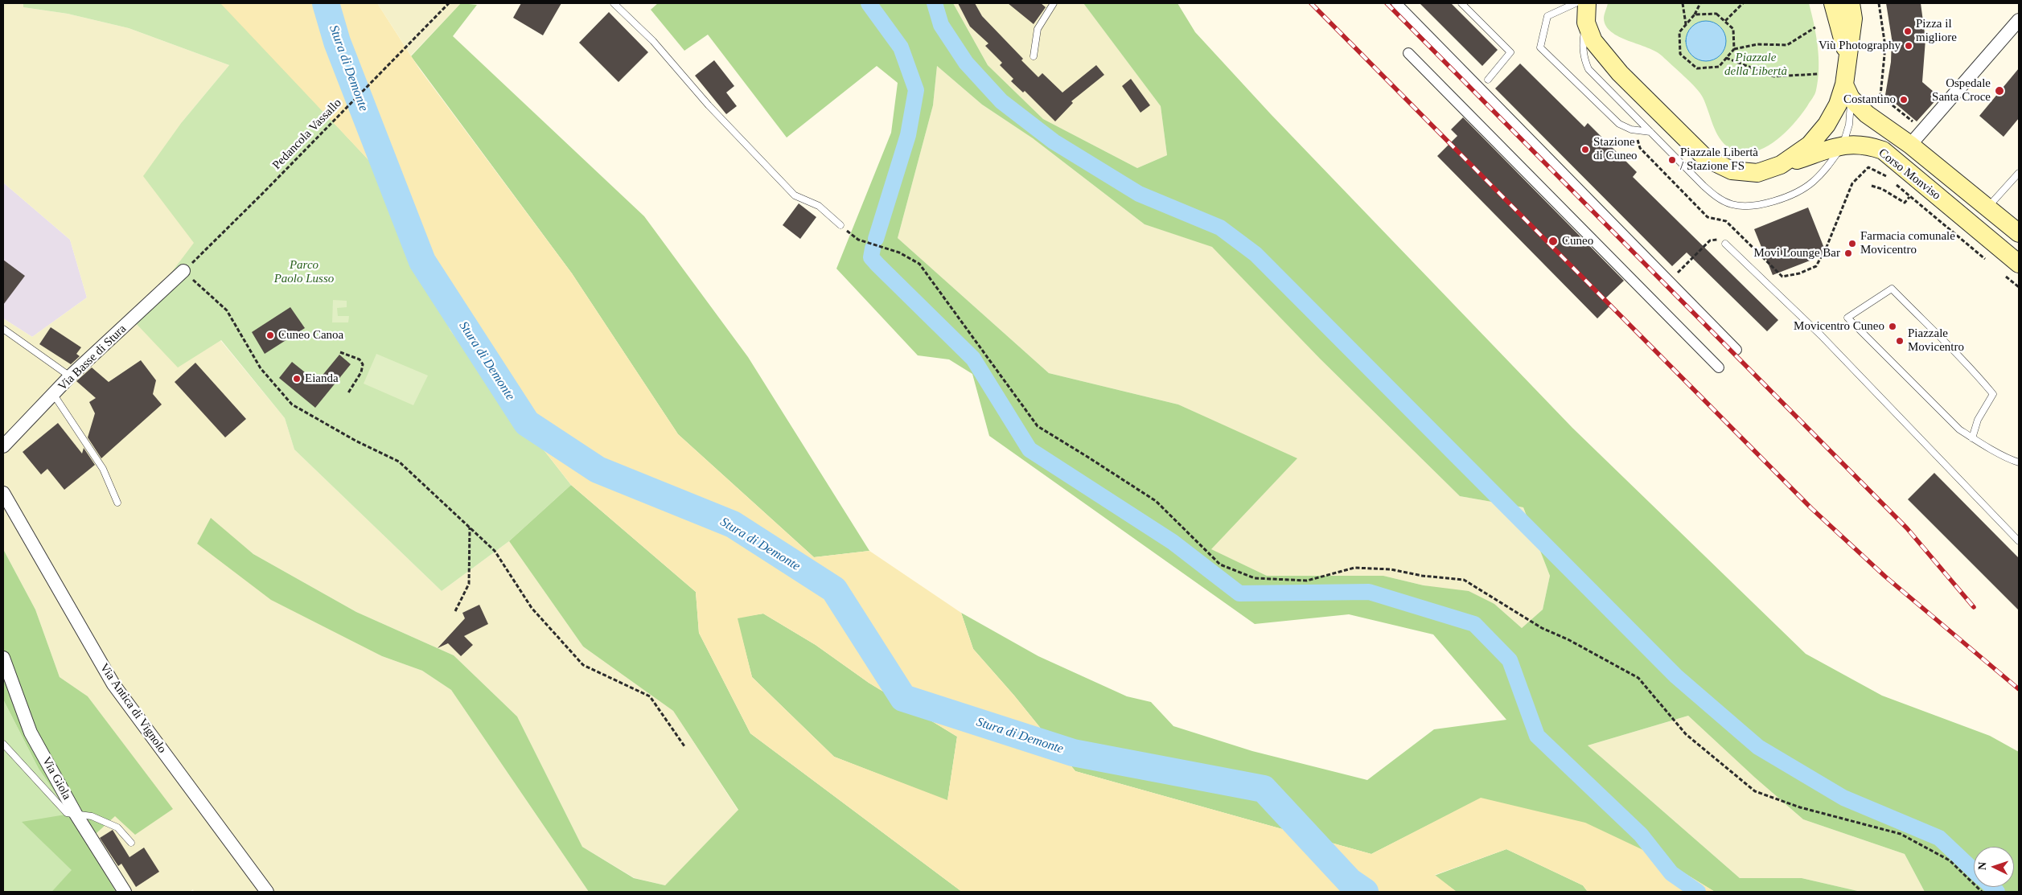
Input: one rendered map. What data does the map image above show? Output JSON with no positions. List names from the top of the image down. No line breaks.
{"streets":{"main road":["Corso Monviso"],"street":["Via Basse di Stura","Via Antica di Vignolo","Via Giola"],"path":["Pedancola Vassallo"]},"crossings":[["Pedancola Vassallo","Via Basse di Stura"]],"water":["Stura di Demonte"],"parks":["Piazzale della Libertà","Parco Paolo Lusso"],"places":["Pizza il migliore","Viù Photography","Ospedale Santa Croce","Costantino","Stazione di Cuneo","Piazzale Libertà / Stazione FS","Cuneo","Farmacia comunale Movicentro","Movi Lounge Bar","Movicentro Cuneo","Cuneo Canoa","Piazzale Movicentro","Eianda"],"north":"left"}
